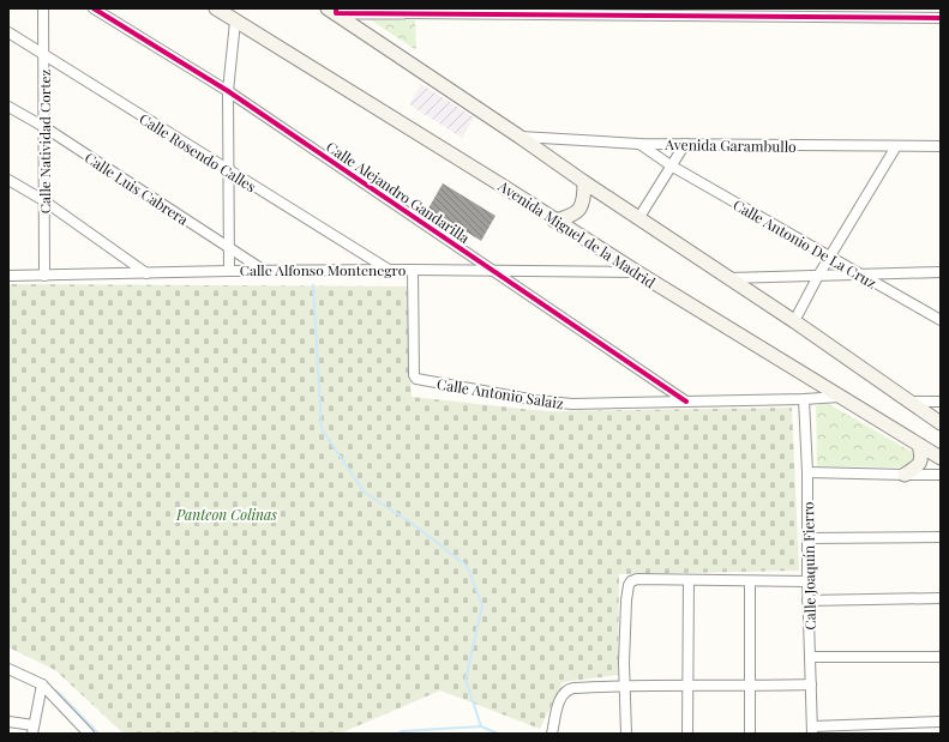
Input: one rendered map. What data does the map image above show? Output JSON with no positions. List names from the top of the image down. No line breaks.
{"streets":{"main road":["Avenida Miguel de la Madrid"],"street":["Calle Natividad Cortez","Avenida Garambullo","Calle Rosendo Calles","Calle Luis Cabrera","Calle Alejandro Gandarilla","Calle Antonio De La Cruz","Calle Alfonso Montenegro","Calle Antonio Salaiz","Calle Joaquín Fierro"]},"crossings":[["Calle Natividad Cortez","Calle Rosendo Calles"],["Calle Natividad Cortez","Calle Luis Cabrera"],["Calle Natividad Cortez","Calle Alfonso Montenegro"],["Avenida Garambullo","Calle Antonio De La Cruz"],["Calle Rosendo Calles","Calle Alfonso Montenegro"],["Calle Luis Cabrera","Calle Alfonso Montenegro"],["Calle Alejandro Gandarilla","Calle Alfonso Montenegro"],["Calle Alejandro Gandarilla","Calle Antonio Salaiz"],["Avenida Miguel de la Madrid","Calle Alfonso Montenegro"],["Avenida Miguel de la Madrid","Calle Antonio Salaiz"],["Calle Alfonso Montenegro","Calle Antonio Salaiz"],["Calle Antonio Salaiz","Calle Joaquín Fierro"]],"parks":["Panteon Colinas"]}
